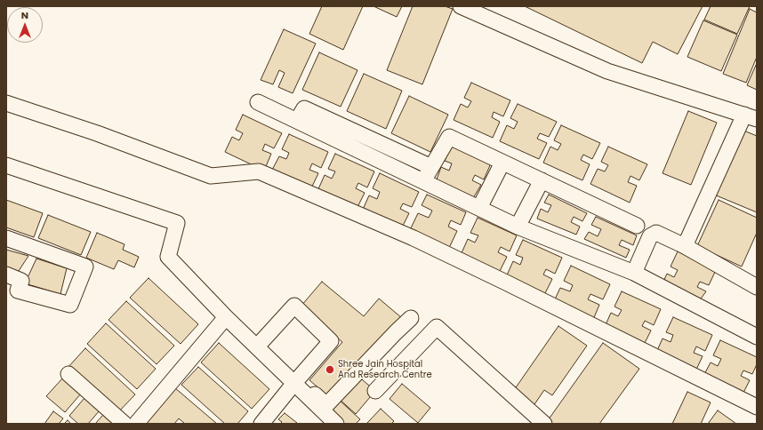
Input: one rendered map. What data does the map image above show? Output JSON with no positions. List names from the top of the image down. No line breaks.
{"places":["Shree Jain Hospital And Research Centre"],"north":"top"}
